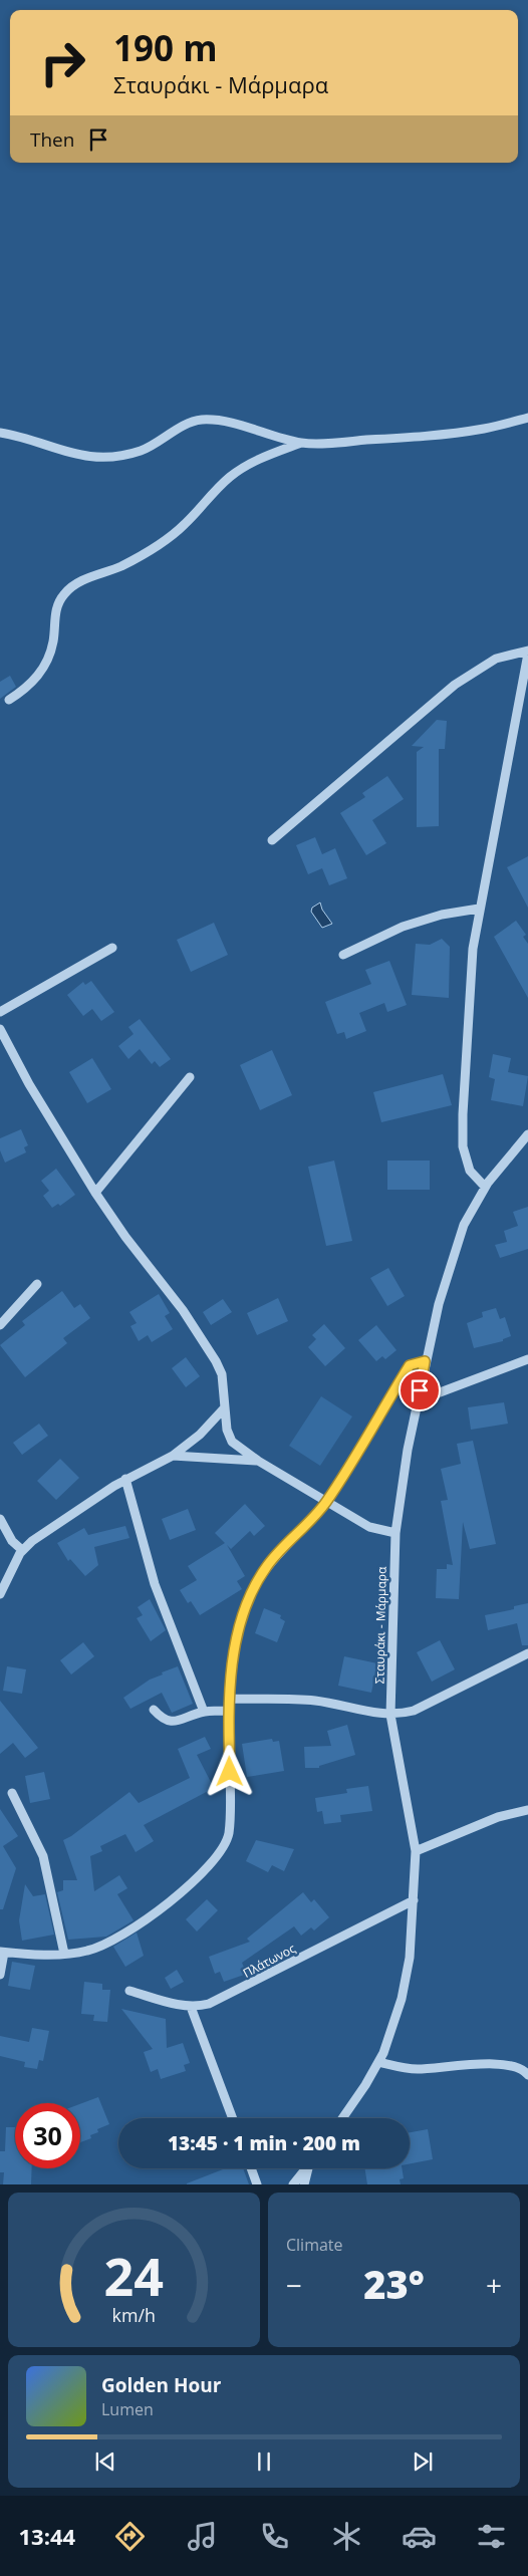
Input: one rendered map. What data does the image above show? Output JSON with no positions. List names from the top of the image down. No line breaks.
{"streets":{"street":["Σταυράκι - Μάρμαρα","Πλάτωνος"]},"crossings":[["Σταυράκι - Μάρμαρα","Πλάτωνος"]],"page":{"turn":["190 m","Σταυράκι - Μάρμαρα"],"then":"Then","limit":"30","trip":"13:45 · 1 min · 200 m","tile":"Climate","heat":["−","23°","+"],"song":["Golden Hour","Lumen"],"tabs":"13:44","gauge":["24","km/h"]}}
